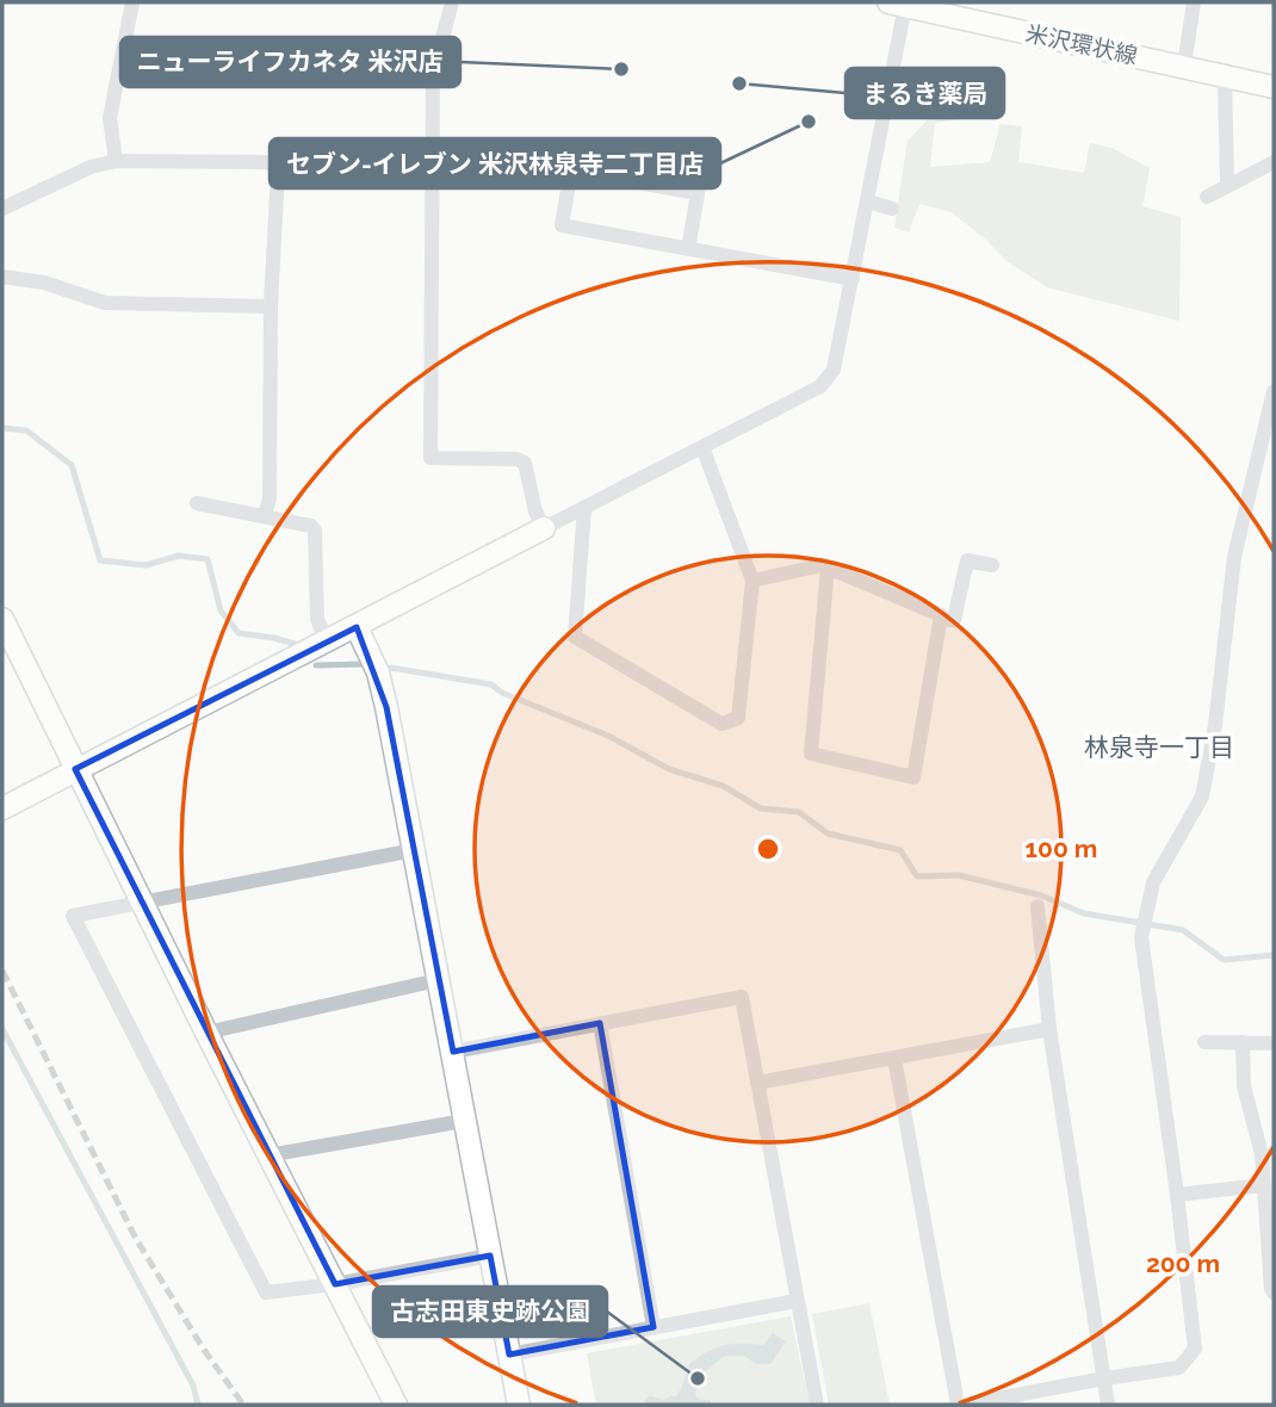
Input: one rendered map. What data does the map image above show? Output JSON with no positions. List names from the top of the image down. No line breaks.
{"streets":{"street":["米沢環状線"]},"districts":["林泉寺一丁目"],"places":["ニューライフカネタ 米沢店","まるき薬局","セブン-イレブン 米沢林泉寺二丁目店","古志田東史跡公園"],"rings":["100 m","200 m"]}
